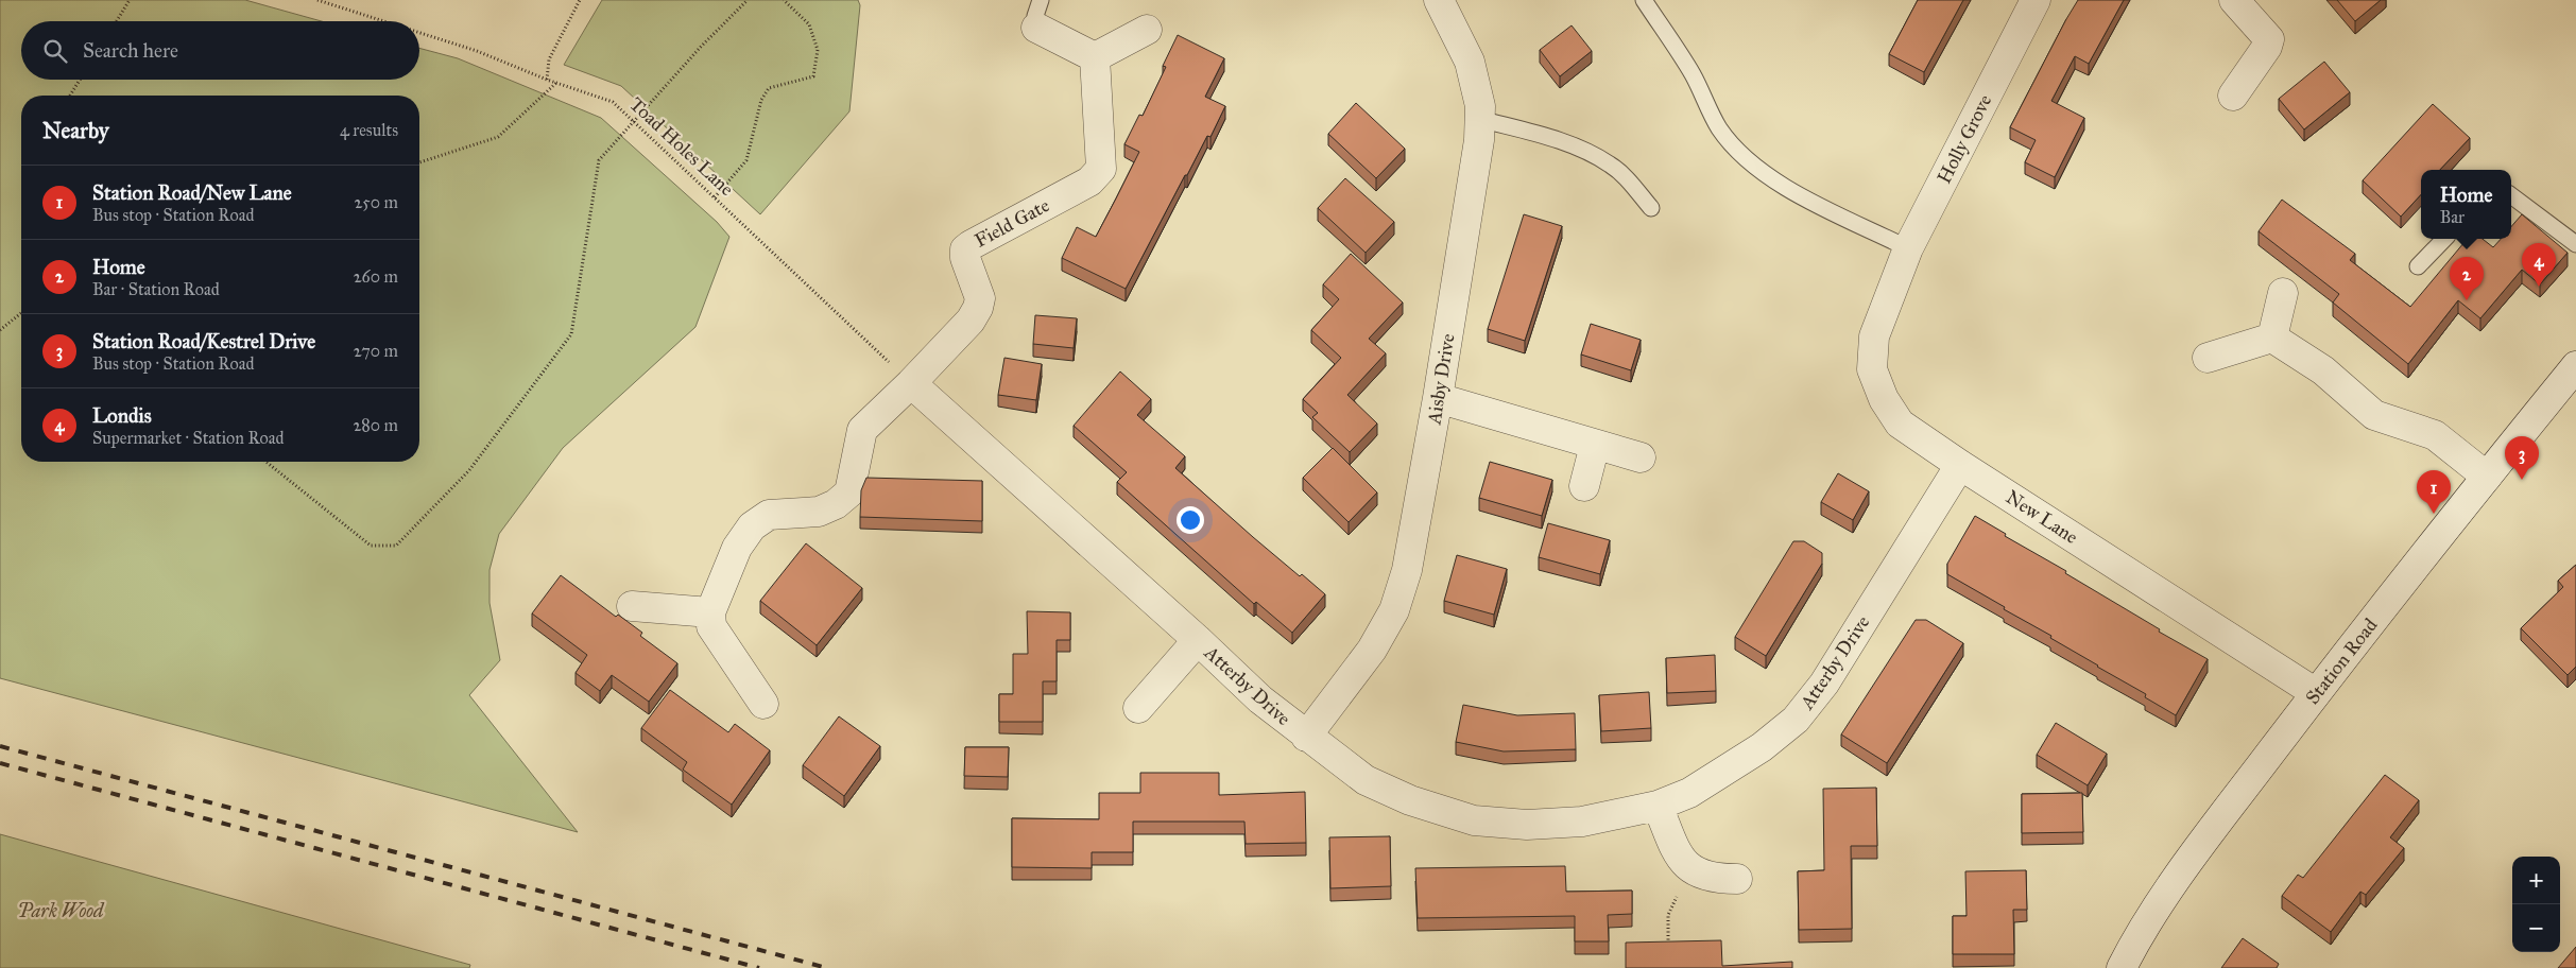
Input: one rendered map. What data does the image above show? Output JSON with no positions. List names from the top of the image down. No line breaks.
{"streets":{"street":["Holly Grove","Field Gate","Aisby Drive","New Lane","Station Road","Atterby Drive"],"path":["Toad Holes Lane"]},"crossings":[["Holly Grove","New Lane"],["Toad Holes Lane","Field Gate"],["Toad Holes Lane","Atterby Drive"],["Field Gate","Atterby Drive"],["Aisby Drive","Atterby Drive"],["New Lane","Station Road"],["New Lane","Atterby Drive"]],"parks":["Park Wood"],"page":{"search":"Search here","heading":["Nearby","4 results"],"list":[{"mark":"1","name":"Station Road/New Lane","note":"Bus stop · Station Road","value":"250 m"},{"mark":"2","name":"Home","note":"Bar · Station Road","value":"260 m"},{"mark":"3","name":"Station Road/Kestrel Drive","note":"Bus stop · Station Road","value":"270 m"},{"mark":"4","name":"Londis","note":"Supermarket · Station Road","value":"280 m"}],"popup":["Home","Bar"],"pins":["4","2","3","1"],"map_buttons":["+","−"]}}
